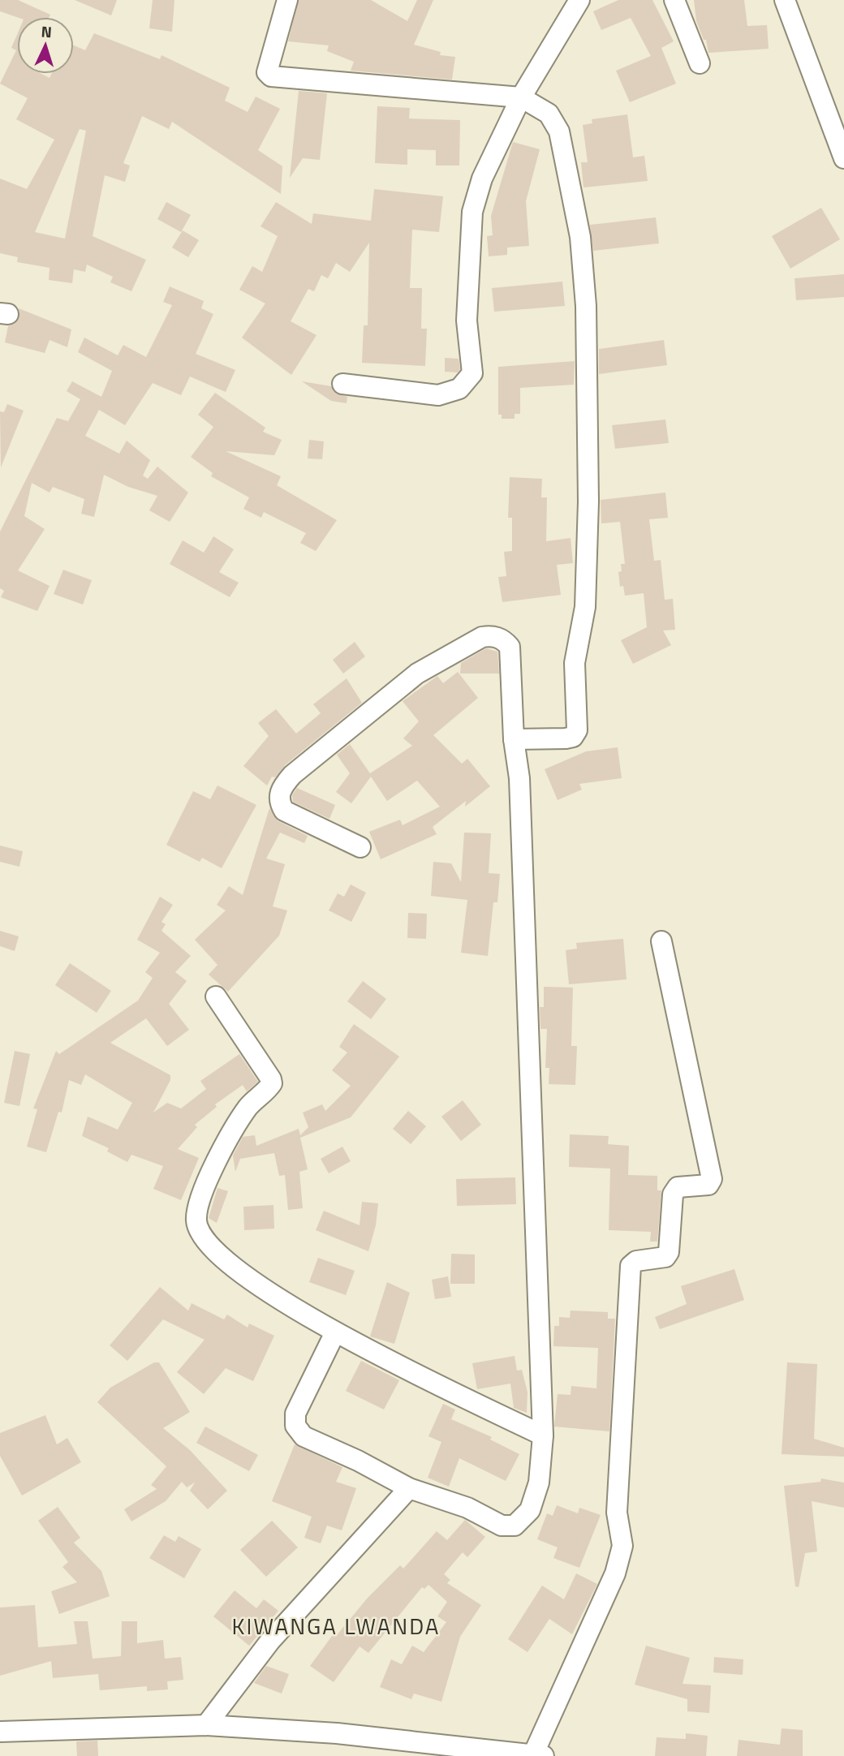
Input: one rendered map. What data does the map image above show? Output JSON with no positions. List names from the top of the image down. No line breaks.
{"districts":["KIWANGA LWANDA"],"north":"top"}
